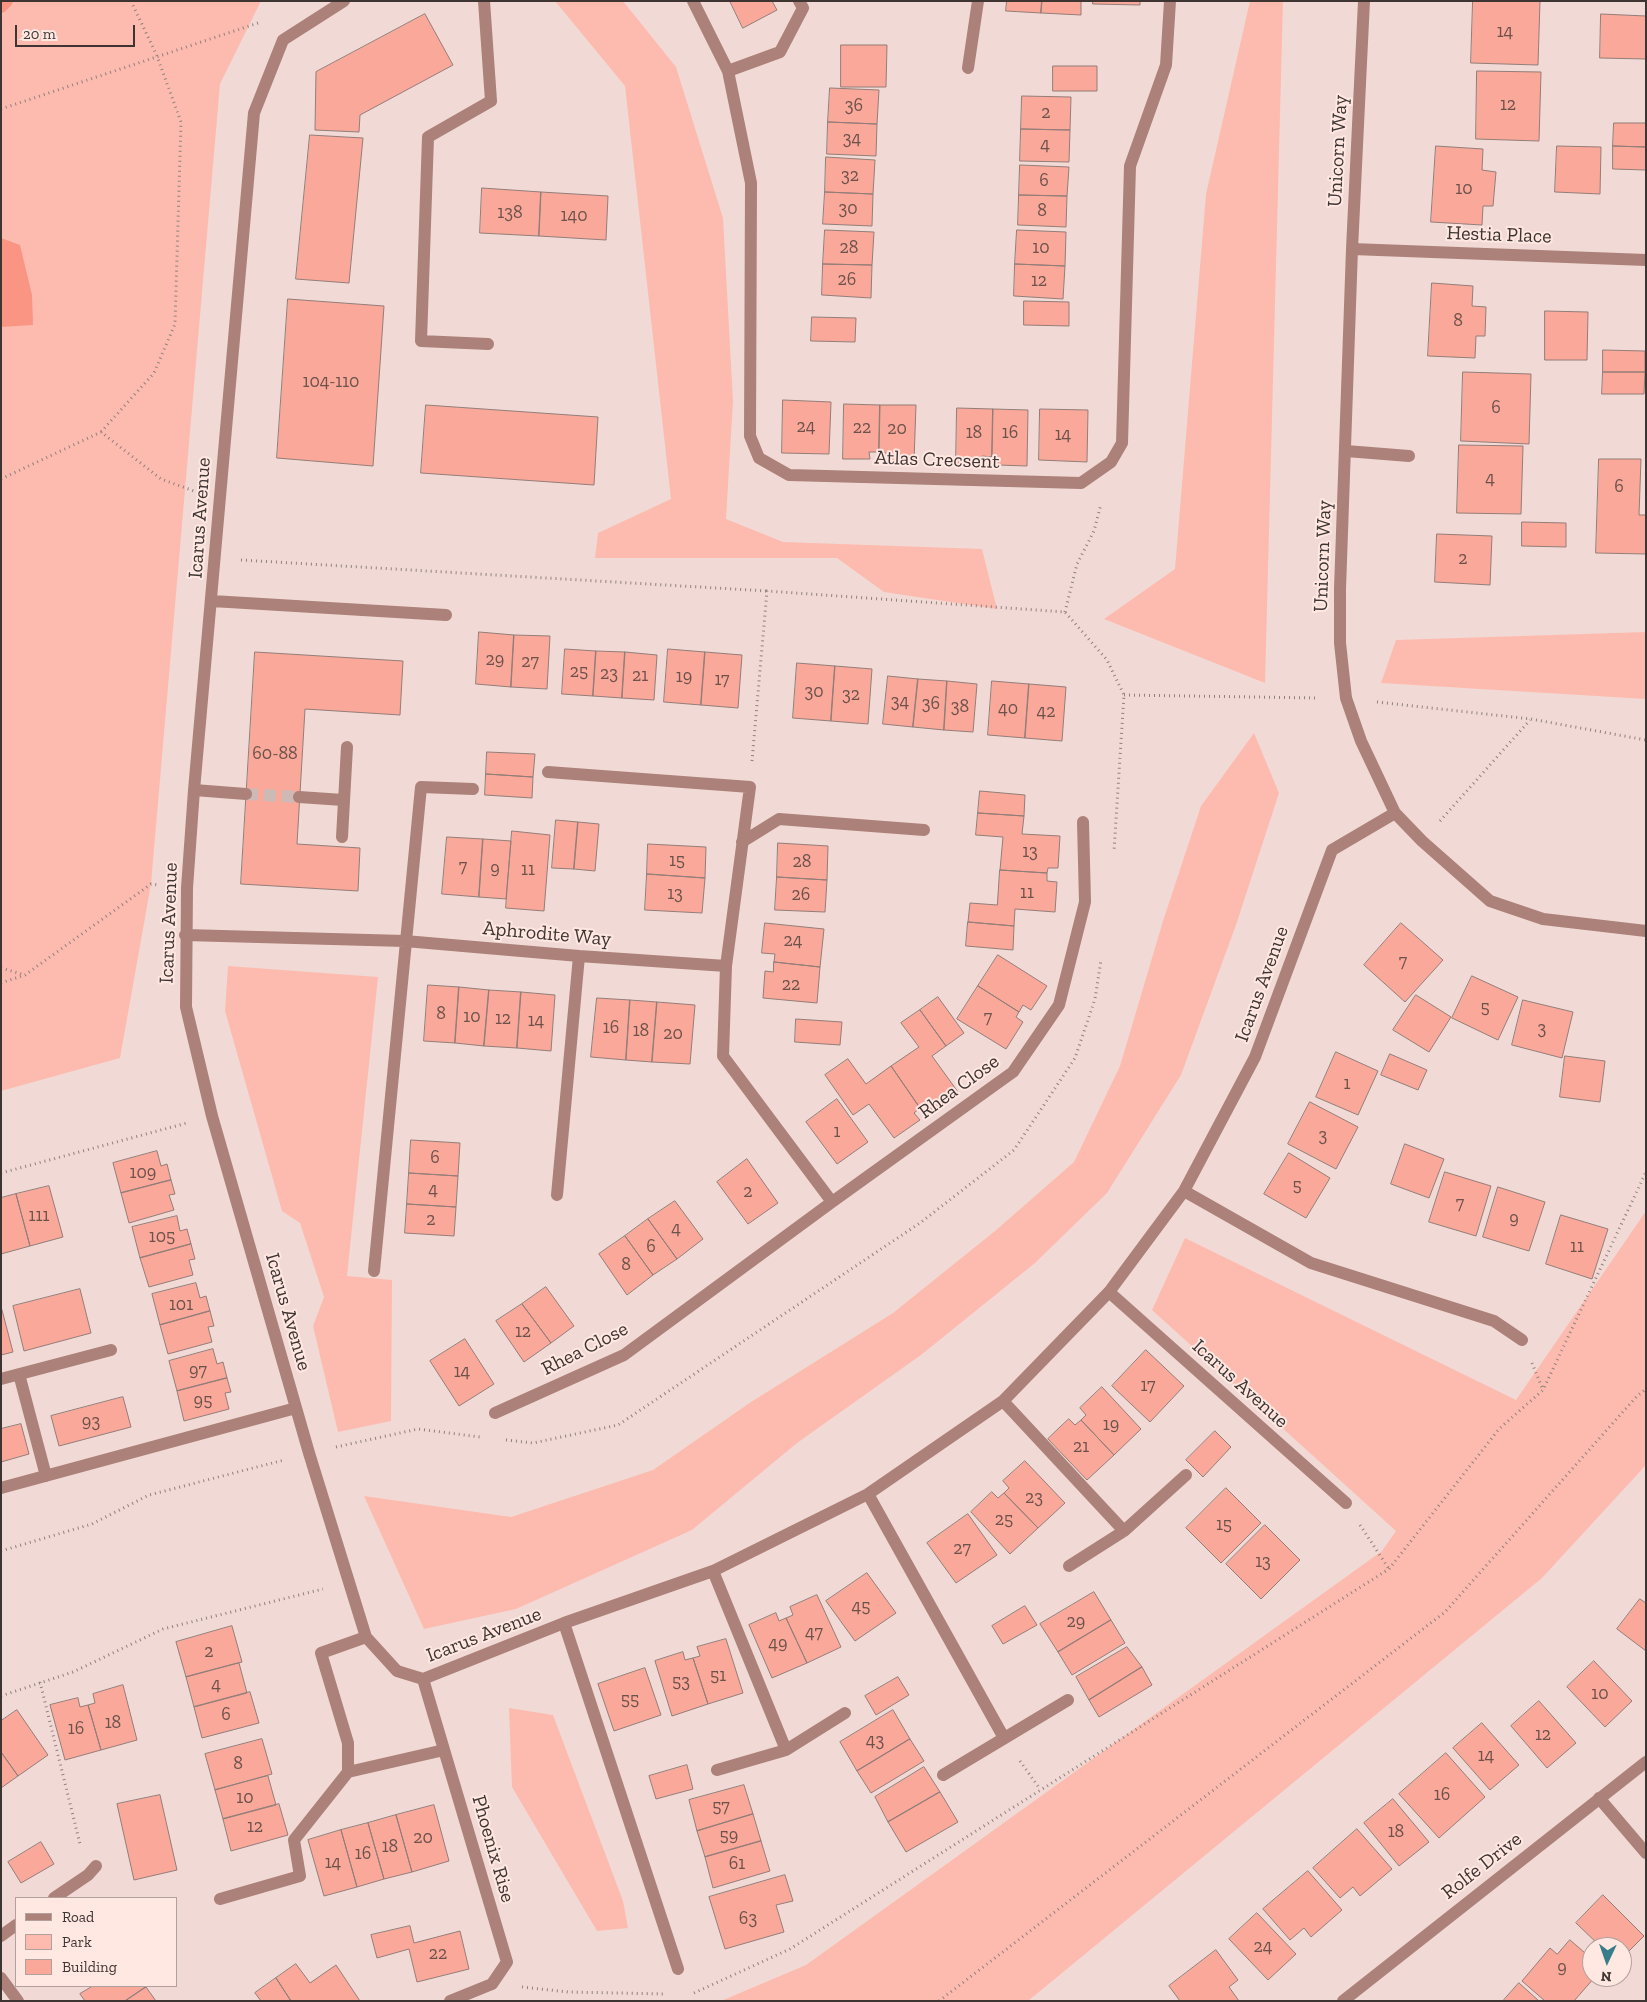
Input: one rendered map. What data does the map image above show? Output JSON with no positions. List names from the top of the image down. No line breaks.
{"streets":{"street":["Unicorn Way","Hestia Place","Atlas Crecsent","Icarus Avenue","Aphrodite Way","Rhea Close","Phoenix Rise","Rolfe Drive"]},"crossings":[["Unicorn Way","Hestia Place"],["Unicorn Way","Icarus Avenue"],["Icarus Avenue","Aphrodite Way"],["Icarus Avenue","Phoenix Rise"]],"house_numbers":["14","12","36","2","34","4","32","6","10","30","8","138","140","28","10","26","12","8","104-110","6","24","22","20","18","16","14","4","6","2","29","27","25","23","21","19","17","30","32","34","36","38","40","42","60-88","13","15","28","7","9","11","11","13","26","24","7","22","5","8","10","7","12","14","16","3","18","20","1","1","3","6","109","5","4","2","7","111","9","2","4","105","6","11","8","101","12","97","14","17","95","93","19","21","23","25","15","27","13","45","29","47","49","2","51","53","4","10","55","6","18","16","12","43","14","8","16","10","57","12","18","59","20","18","16","14","61","63","24","22","9"],"legend":["Road","Park","Building"],"scale_bar":"20 m","north":"bottom"}
